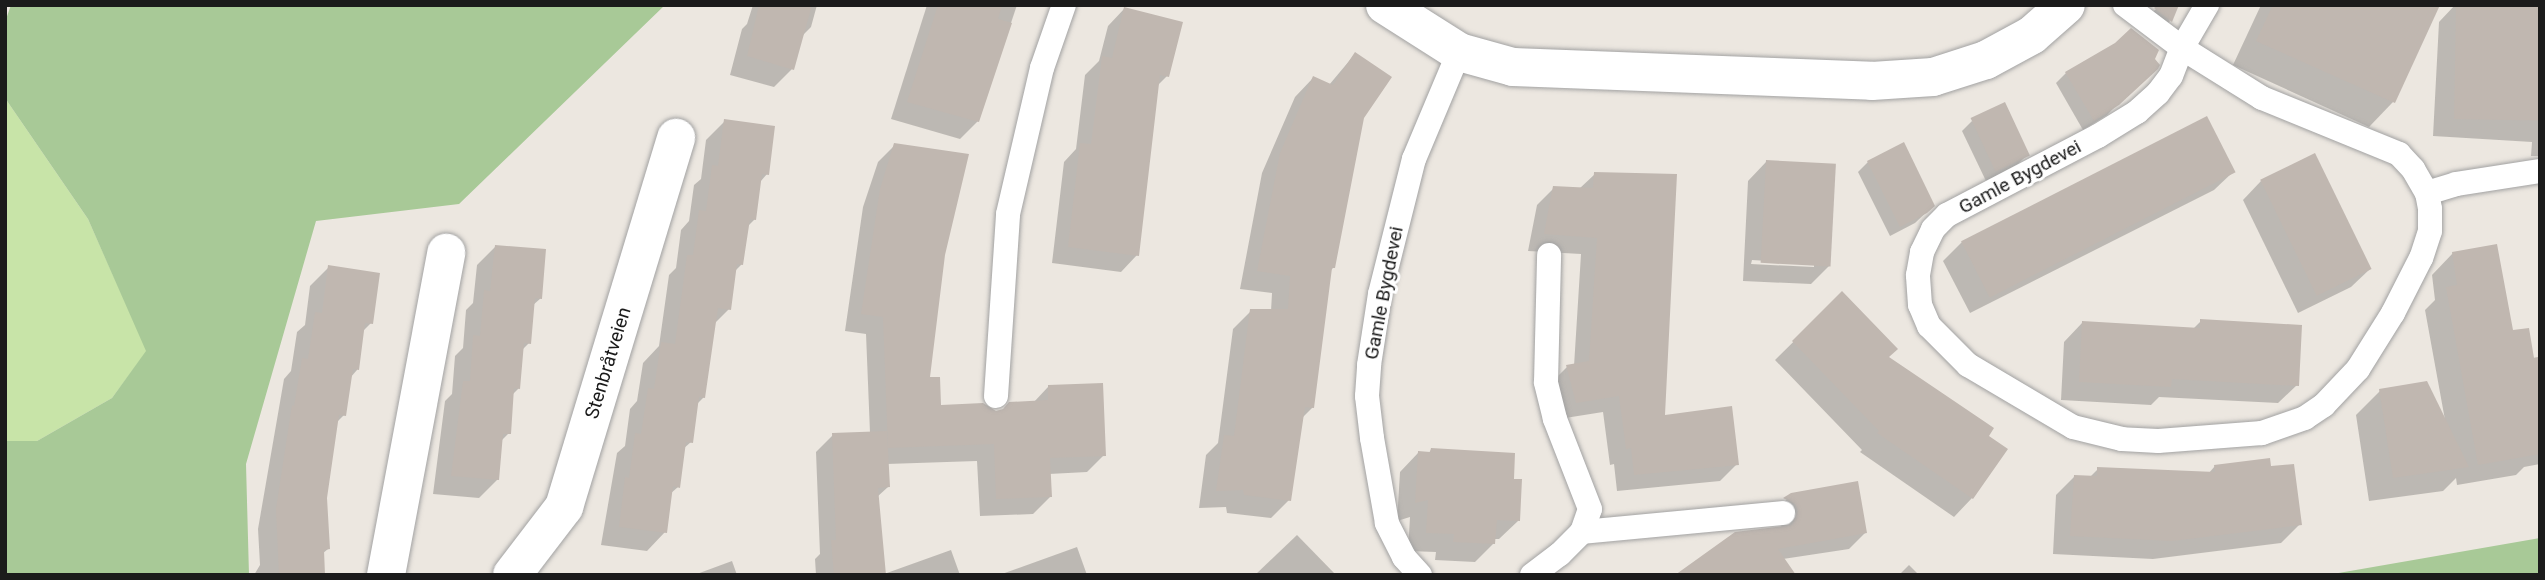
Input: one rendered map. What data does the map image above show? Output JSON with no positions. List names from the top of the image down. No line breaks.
{"streets":{"street":["Stenbråtveien"],"lane":["Gamle Bygdevei"]}}
